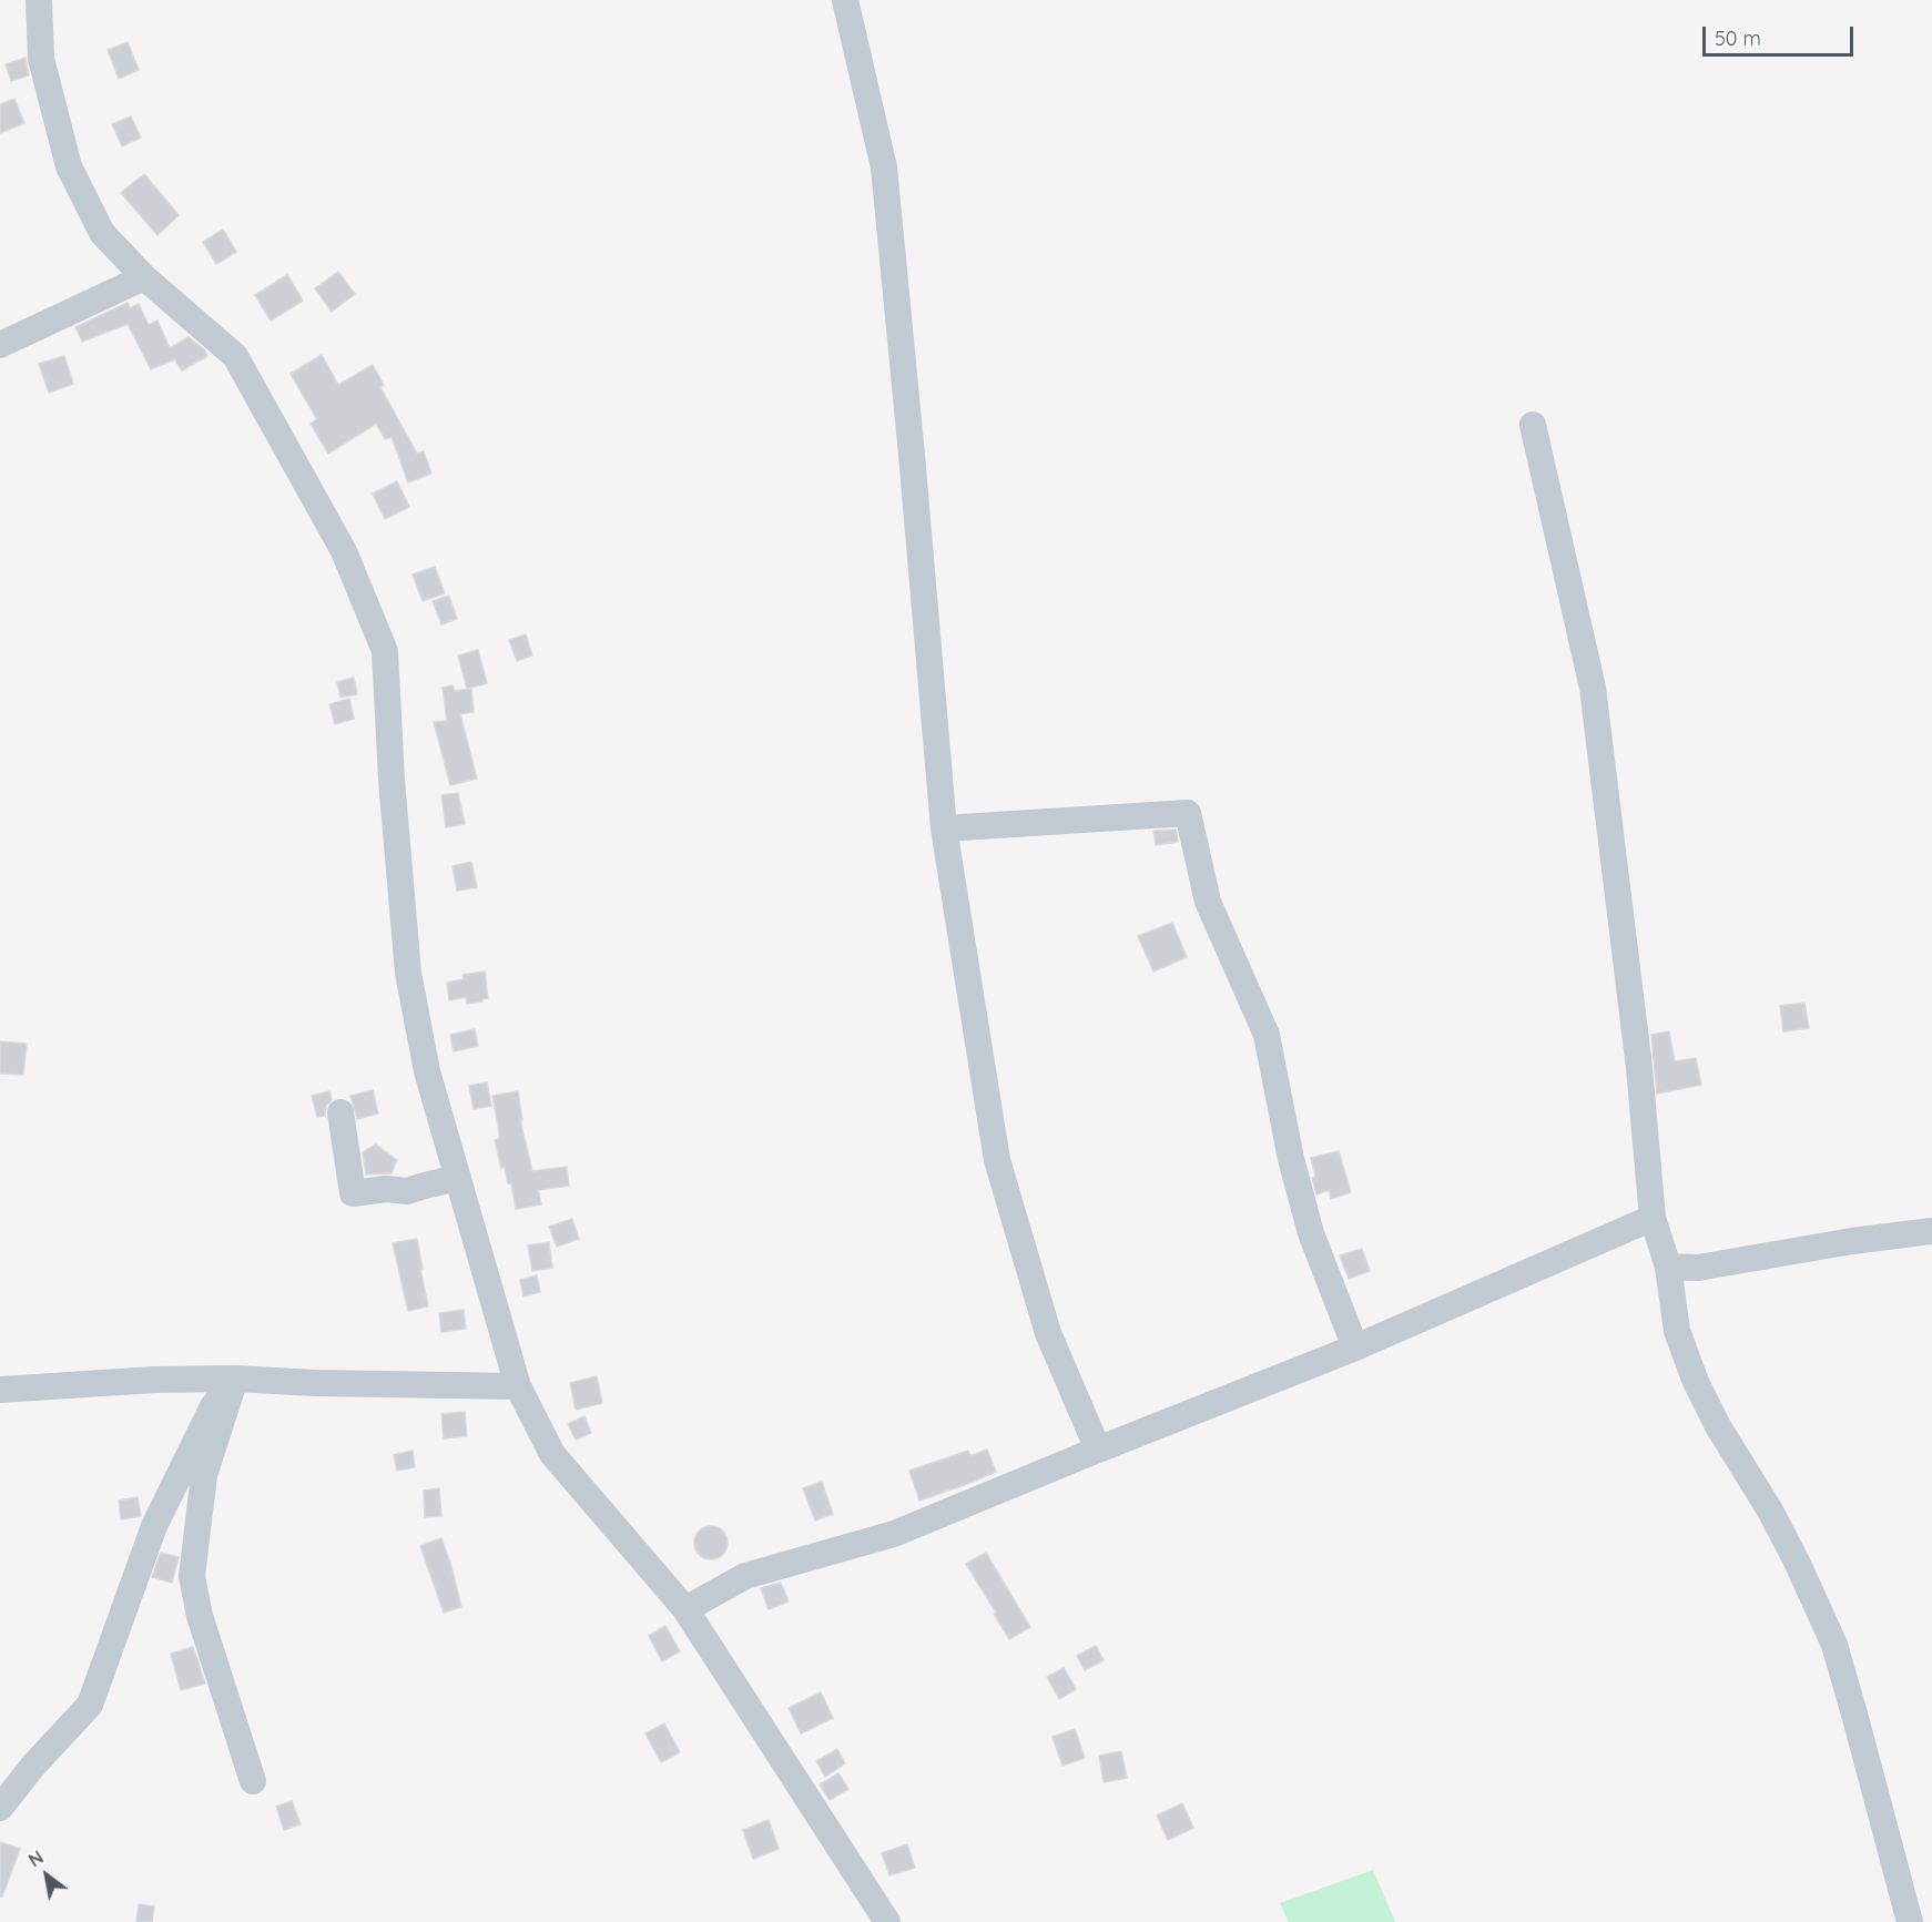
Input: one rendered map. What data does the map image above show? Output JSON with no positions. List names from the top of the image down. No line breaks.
{"scale_bar":"50 m","north":"top left"}
